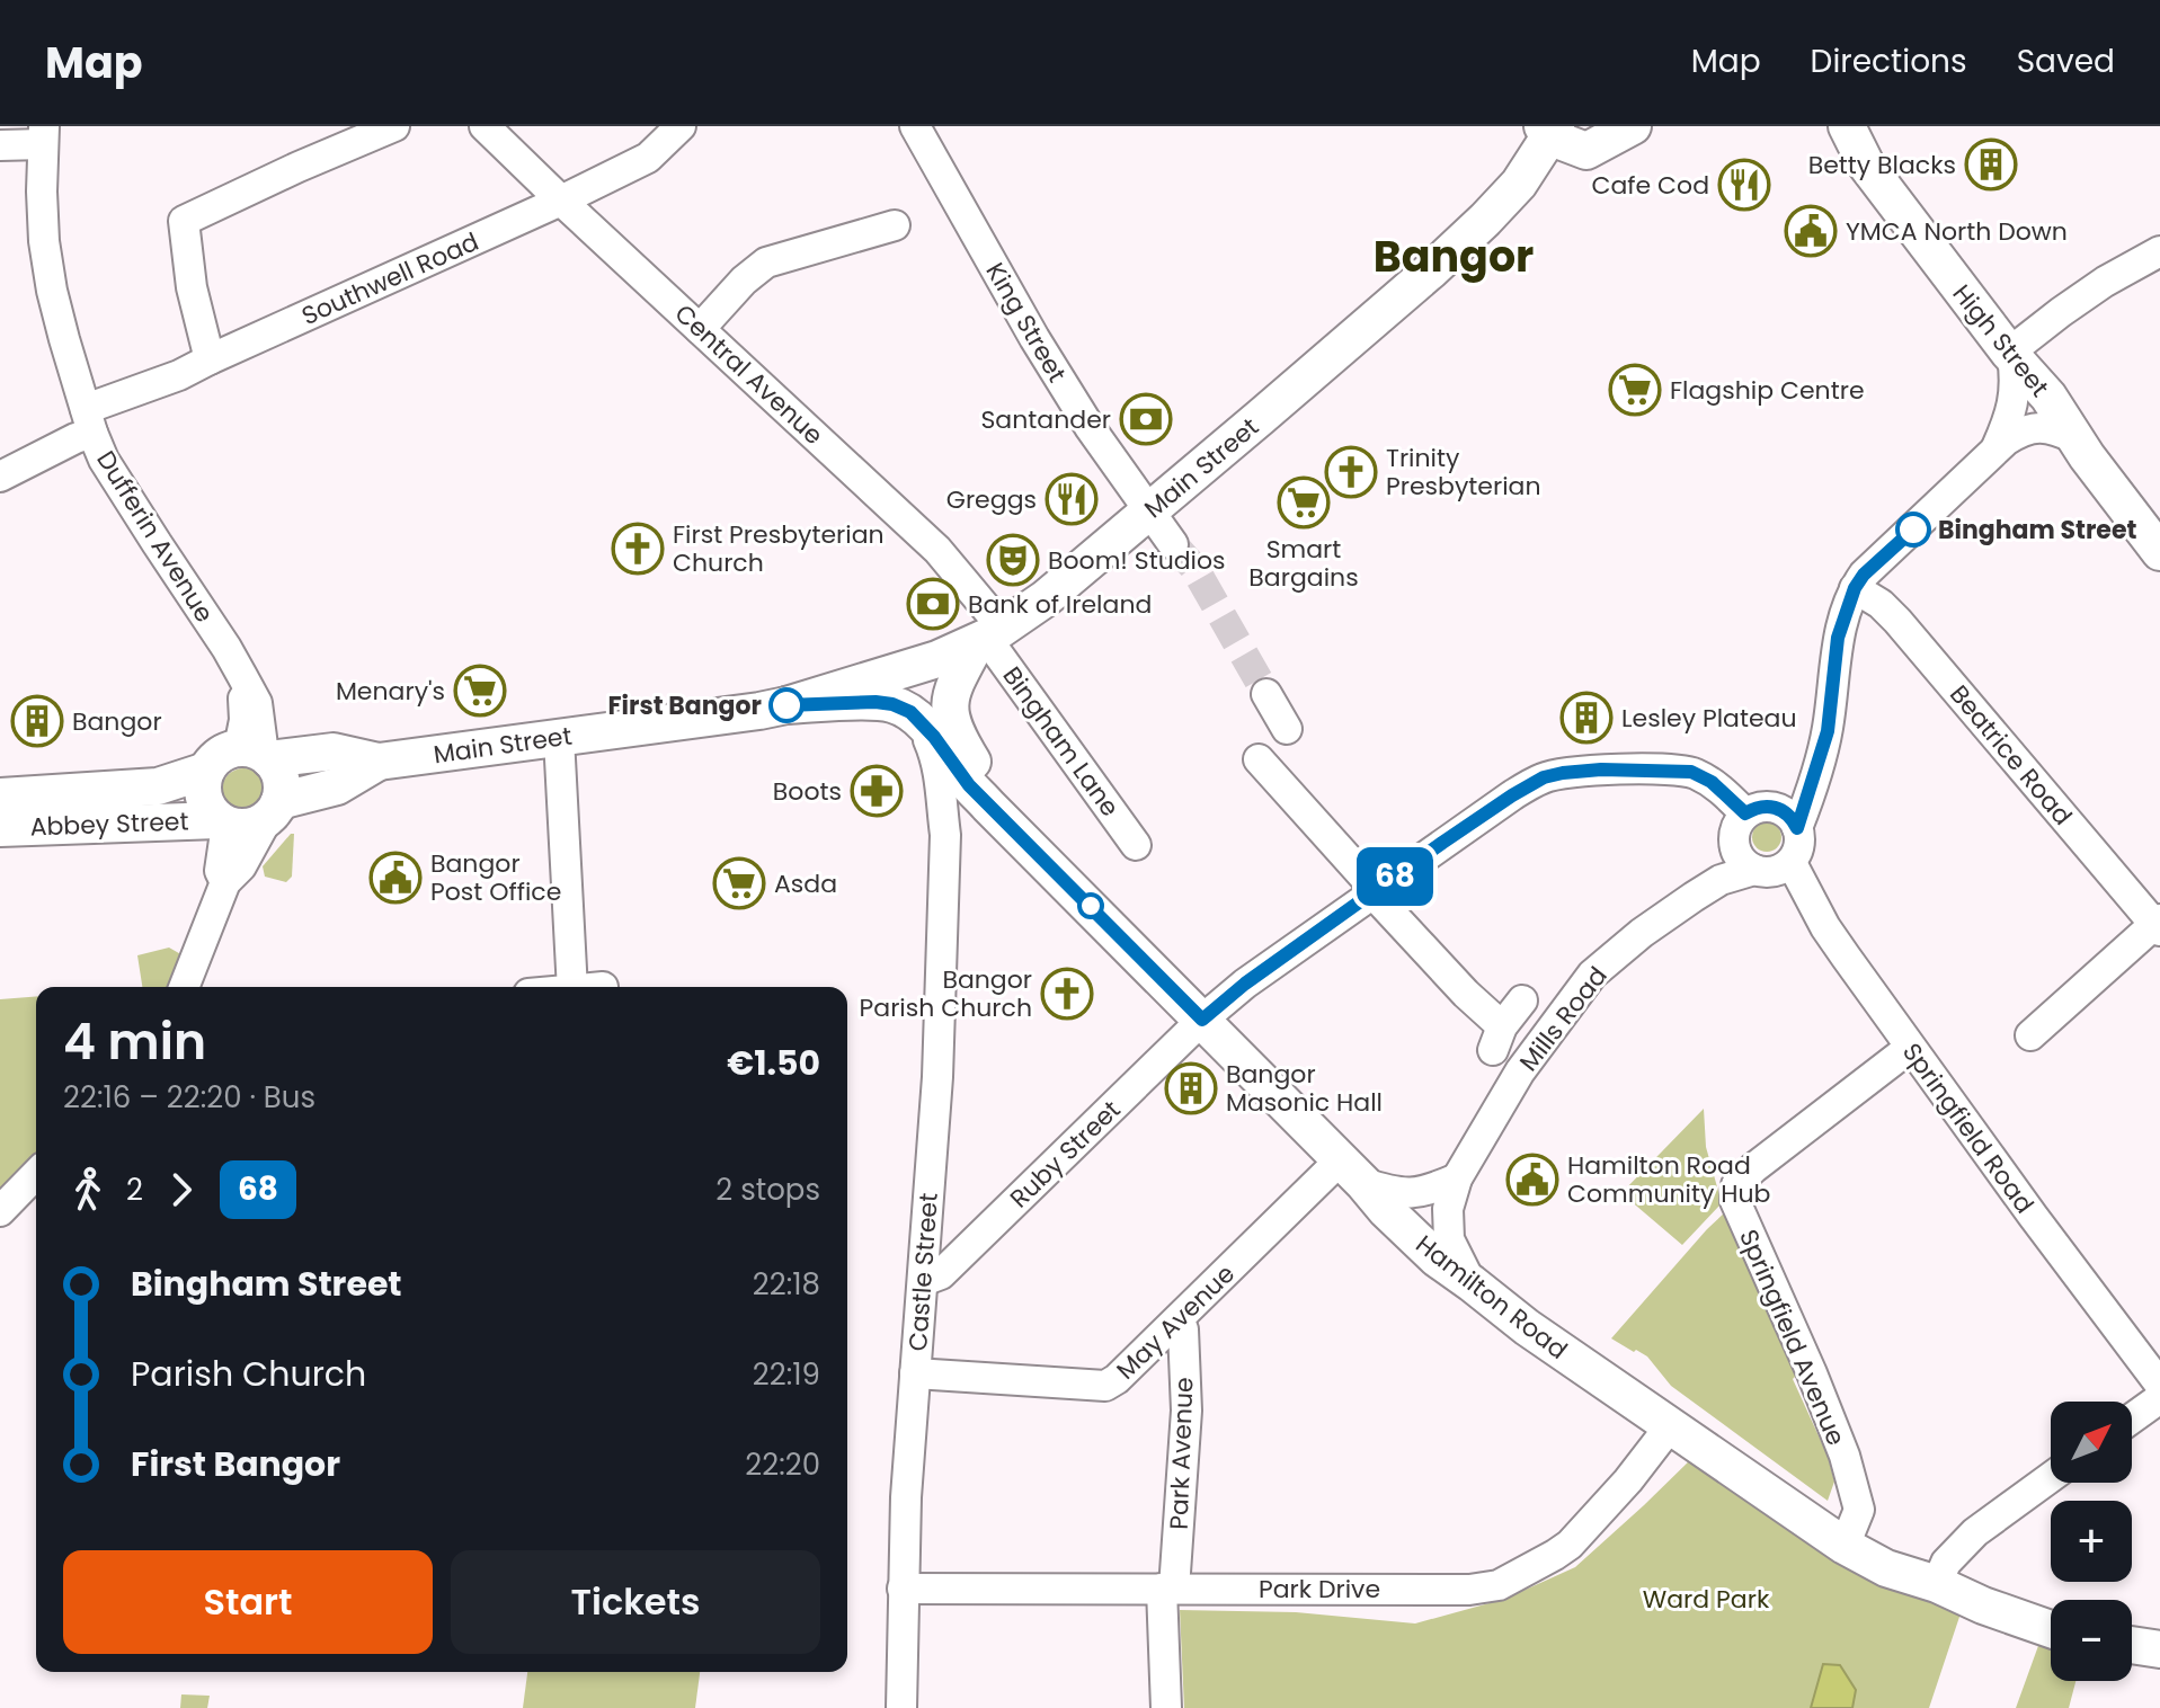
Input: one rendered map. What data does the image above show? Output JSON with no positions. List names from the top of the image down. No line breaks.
{"streets":{"main road":["High Street","Main Street","Abbey Street","Hamilton Road"],"street":["Southwell Road","King Street","Central Avenue","Dufferin Avenue","Bingham Lane","Beatrice Road","Mills Road","Springfield Road","Ruby Street","Castle Street","May Avenue","Springfield Avenue","Park Avenue","Park Drive"]},"crossings":[["Southwell Road","Central Avenue"],["Southwell Road","Dufferin Avenue"],["King Street","Main Street"],["Central Avenue","Main Street"],["Central Avenue","Bingham Lane"],["Central Avenue","Hamilton Road"],["Main Street","Dufferin Avenue"],["Main Street","Bingham Lane"],["Main Street","Abbey Street"],["Main Street","Castle Street"],["Main Street","Hamilton Road"],["Dufferin Avenue","Abbey Street"],["Bingham Lane","Hamilton Road"],["Mills Road","Springfield Road"],["Mills Road","Hamilton Road"],["Springfield Road","Springfield Avenue"],["Ruby Street","Castle Street"],["Ruby Street","Hamilton Road"],["Castle Street","Hamilton Road"],["Castle Street","May Avenue"],["Castle Street","Park Drive"],["Hamilton Road","May Avenue"],["Hamilton Road","Springfield Avenue"],["Hamilton Road","Park Drive"],["May Avenue","Park Avenue"],["Park Avenue","Park Drive"]],"districts":["Bangor"],"parks":["Ward Park"],"places":{"building":["Betty Blacks","Lesley Plateau","Bangor","Bangor Masonic Hall"],"restaurant":["Cafe Cod","Greggs"],"public building":["YMCA North Down","Bangor Post Office","Hamilton Road Community Hub"],"supermarket":["Flagship Centre","Smart Bargains","Menary's","Asda"],"bank":["Santander","Bank of Ireland"],"church":["Trinity Presbyterian","First Presbyterian Church","Bangor Parish Church"],"other":["Bingham Street","First Bangor"],"theatre":["Boom! Studios"],"pharmacy":["Boots"]},"lines":["bus line 68"],"north":"top right","page":{"header":"Map","nav":["Map","Directions","Saved"],"on_map":"68","heading":["4 min","22:16 – 22:20 · Bus","€1.50"],"legs":["2","68","2 stops"],"list":[{"name":"Bingham Street","value":"22:18"},{"name":"Parish Church","value":"22:19"},{"name":"First Bangor","value":"22:20"}],"map_buttons":["+","−"],"buttons":["Start","Tickets"]}}
